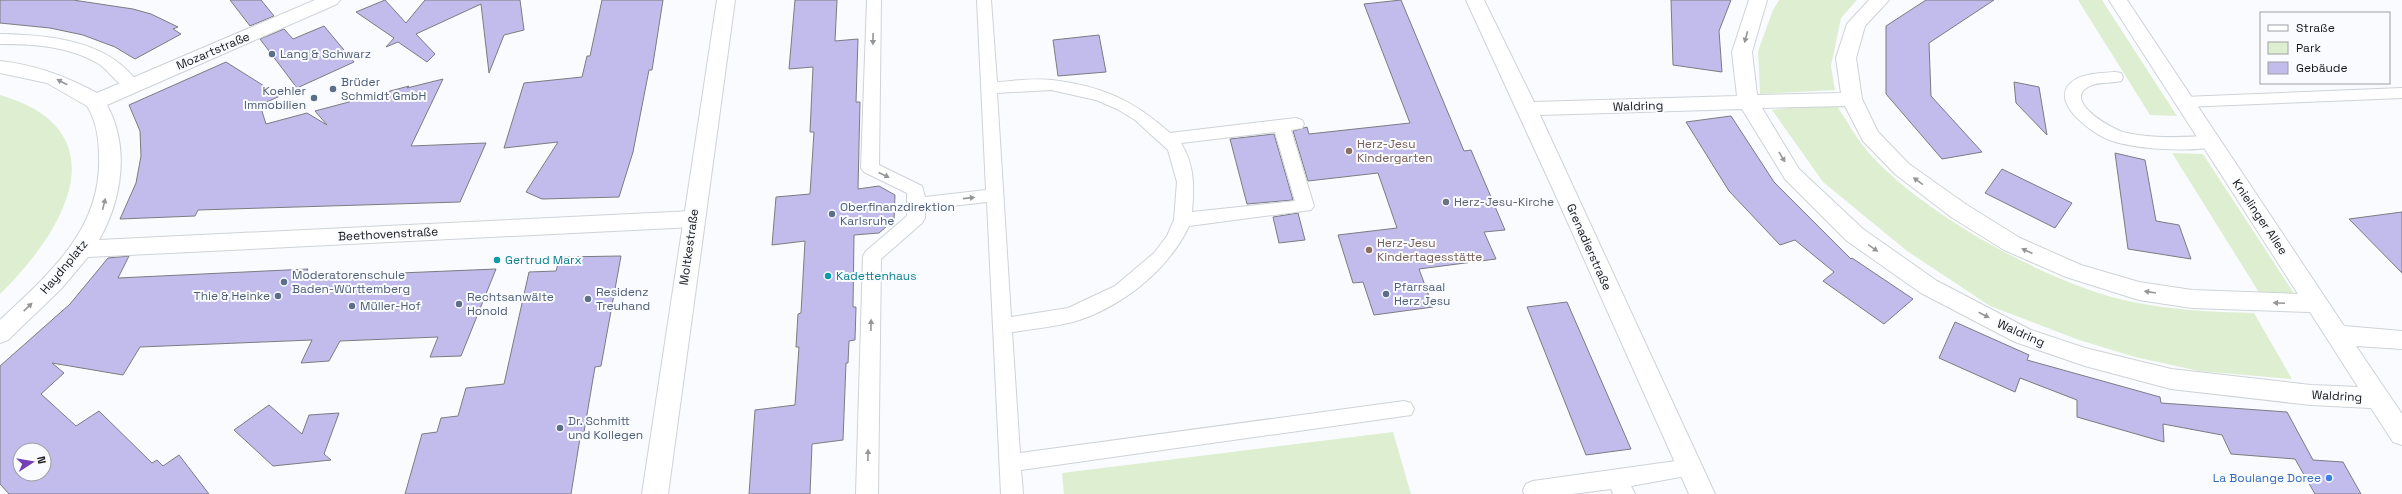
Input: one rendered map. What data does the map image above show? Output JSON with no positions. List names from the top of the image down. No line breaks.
{"streets":{"street":["Mozartstraße","Waldring","Knielinger Allee","Beethovenstraße","Moltkestraße","Grenadierstraße","Haydnplatz"]},"crossings":[["Mozartstraße","Haydnplatz"],["Waldring","Knielinger Allee"],["Waldring","Grenadierstraße"],["Beethovenstraße","Moltkestraße"],["Beethovenstraße","Haydnplatz"]],"one_way":["Haydnplatz"],"places":["Lang & Schwarz","Brüder Schmidt GmbH","Koehler Immobilien","Herz-Jesu Kindergarten","Herz-Jesu-Kirche","Oberfinanzdirektion Karlsruhe","Herz-Jesu Kindertagesstätte","Gertrud Marx","Kadettenhaus","Moderatorenschule Baden-Württemberg","Pfarrsaal Herz Jesu","Thie & Heinke","Residenz Treuhand","Rechtsanwälte Honold","Müller-Hof","Dr. Schmitt und Kollegen","La Boulange Doree"],"legend":["Straße","Park","Gebäude"],"north":"right"}
